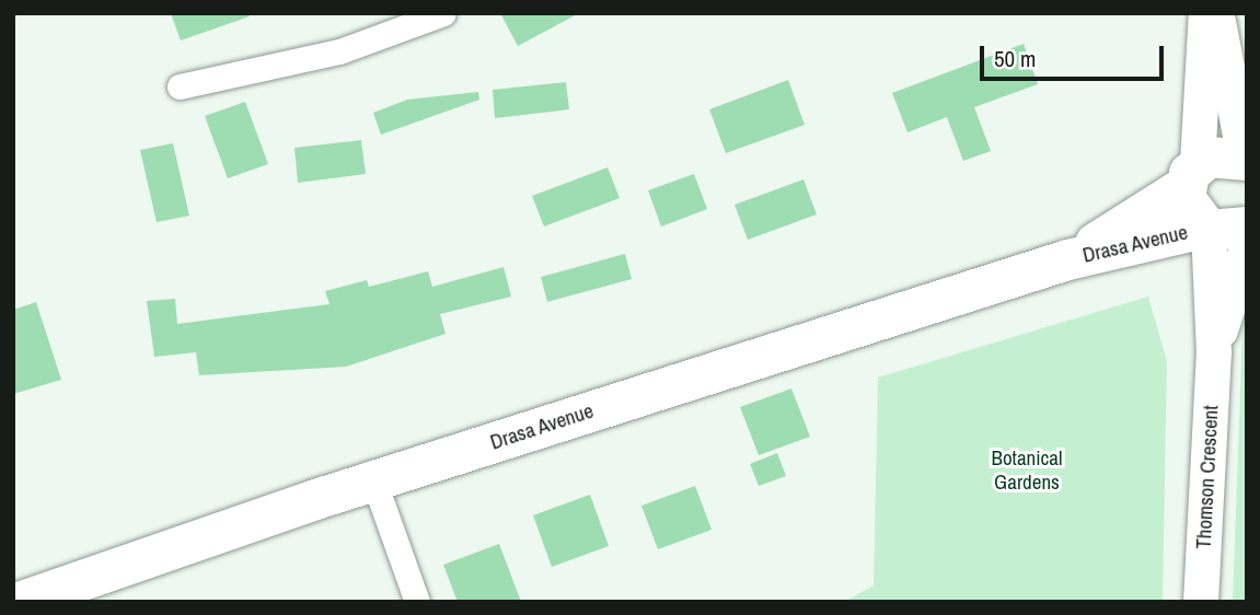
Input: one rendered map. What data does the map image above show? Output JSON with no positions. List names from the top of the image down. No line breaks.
{"streets":{"highway":["Drasa Avenue"],"main road":["Thomson Crescent"]},"crossings":[["Drasa Avenue","Thomson Crescent"]],"parks":["Botanical Gardens"],"scale_bar":"50 m"}
